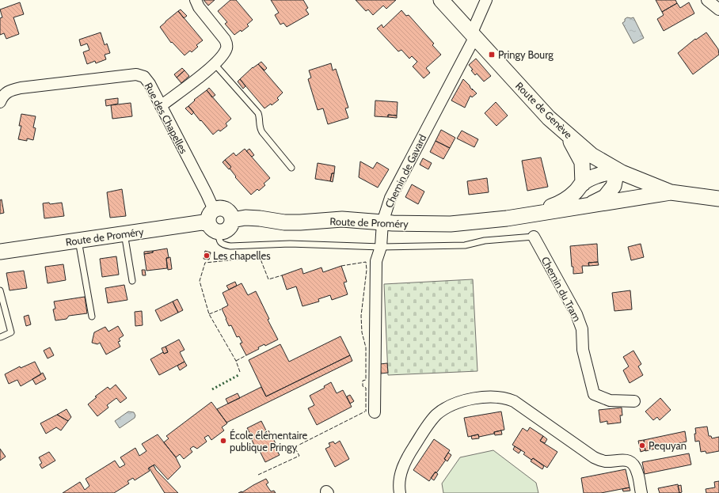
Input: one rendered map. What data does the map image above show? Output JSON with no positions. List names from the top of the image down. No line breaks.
{"streets":{"street":["Route de Genève","Rue des Chapelles","Chemin de Gavard","Route de Proméry","Chemin du Tram"]},"crossings":[["Route de Genève","Chemin de Gavard"],["Route de Genève","Route de Proméry"],["Rue des Chapelles","Route de Proméry"],["Chemin de Gavard","Route de Proméry"]],"places":{"transit":["Pringy Bourg"],"other":["Les chapelles","École élémentaire publique Pringy","Pequyan"]}}
